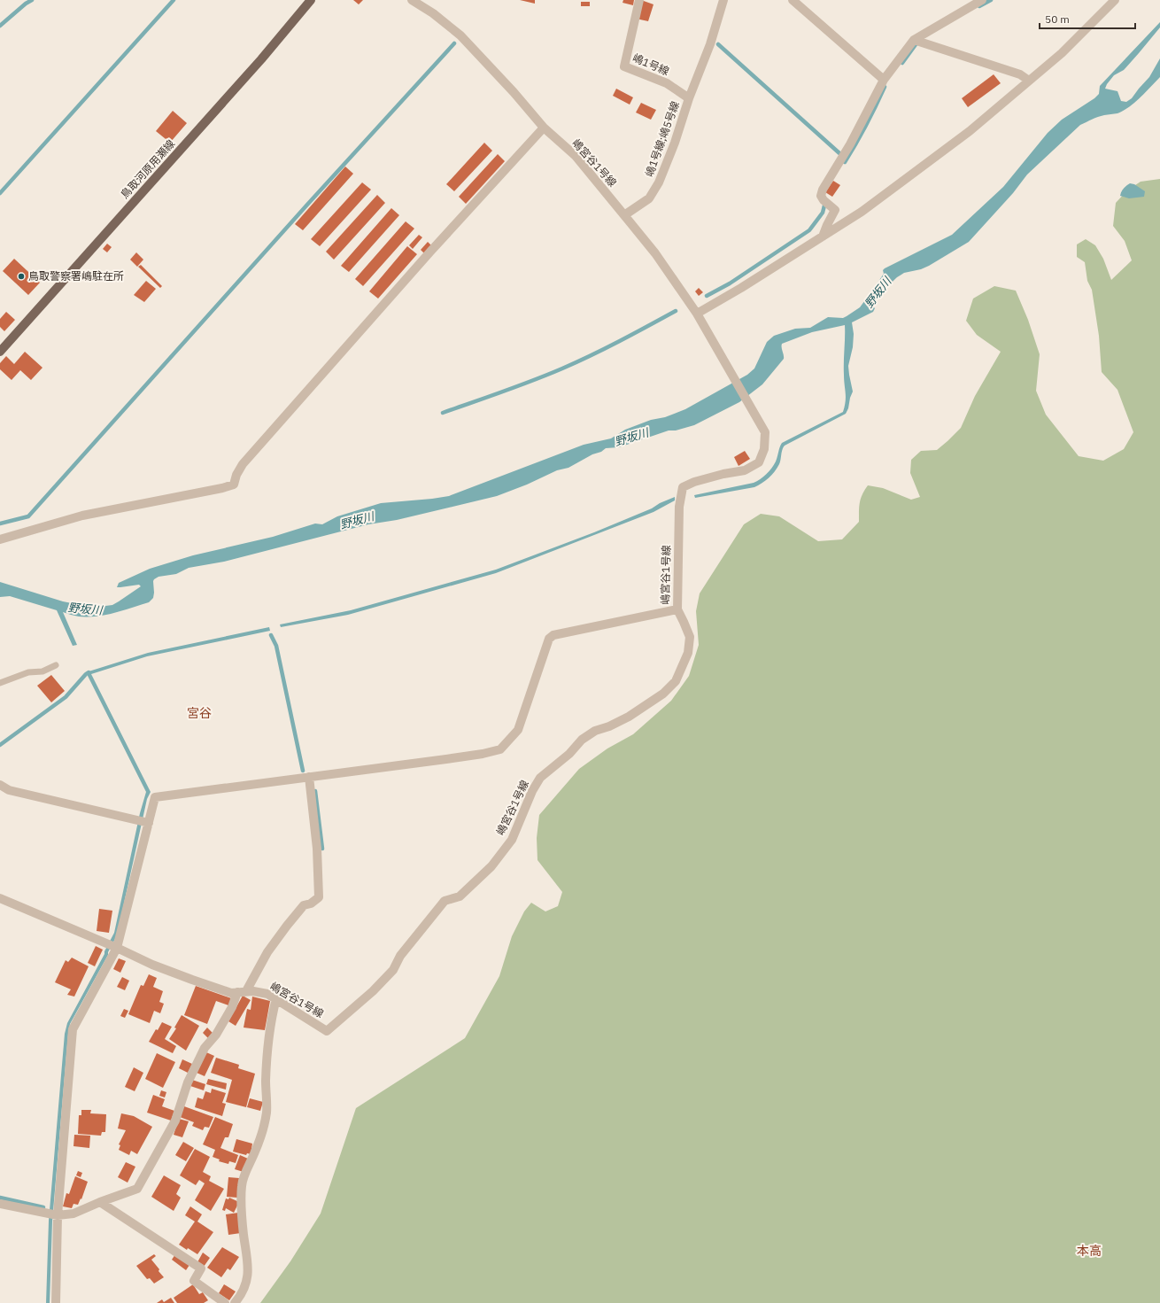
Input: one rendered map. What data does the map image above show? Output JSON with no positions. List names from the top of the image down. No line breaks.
{"streets":{"main road":["鳥取河原用瀬線"],"street":["嶋1号線","嶋1号線;嶋5号線","嶋宮谷1号線"]},"crossings":[["嶋1号線","嶋1号線;嶋5号線"],["嶋1号線;嶋5号線","嶋宮谷1号線"]],"districts":["宮谷","本高"],"water":["野坂川"],"places":["鳥取警察署嶋駐在所"],"scale_bar":"50 m"}
